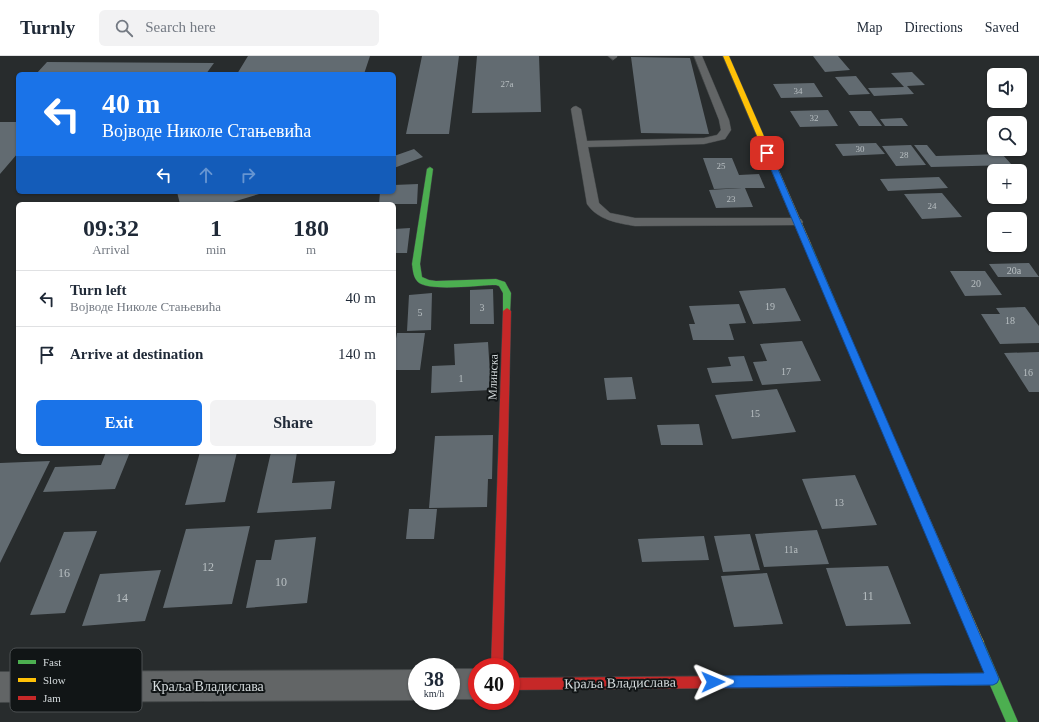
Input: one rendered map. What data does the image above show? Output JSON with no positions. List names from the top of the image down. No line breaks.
{"streets":{"street":["Млинска","Краља Владислава"]},"house_numbers":["27a","34","32","30","28","25","23","24","20a","20","19","3","5","18","17","16","1","15","13","11a","12","16","10","11","14"],"legend":["Fast","Slow","Jam"],"page":{"header":"Turnly","search":"Search here","nav":["Map","Directions","Saved"],"map_buttons":["+","−"],"turn":["40 m","Војводе Николе Стањевића"],"eta":["09:32","Arrival","1","min","180","m"],"list":[{"name":"Turn left","note":"Војводе Николе Стањевића","value":"40 m"},{"name":"Arrive at destination","value":"140 m"}],"buttons":["Exit","Share"],"speed":"38 km/h","limit":"40"}}
